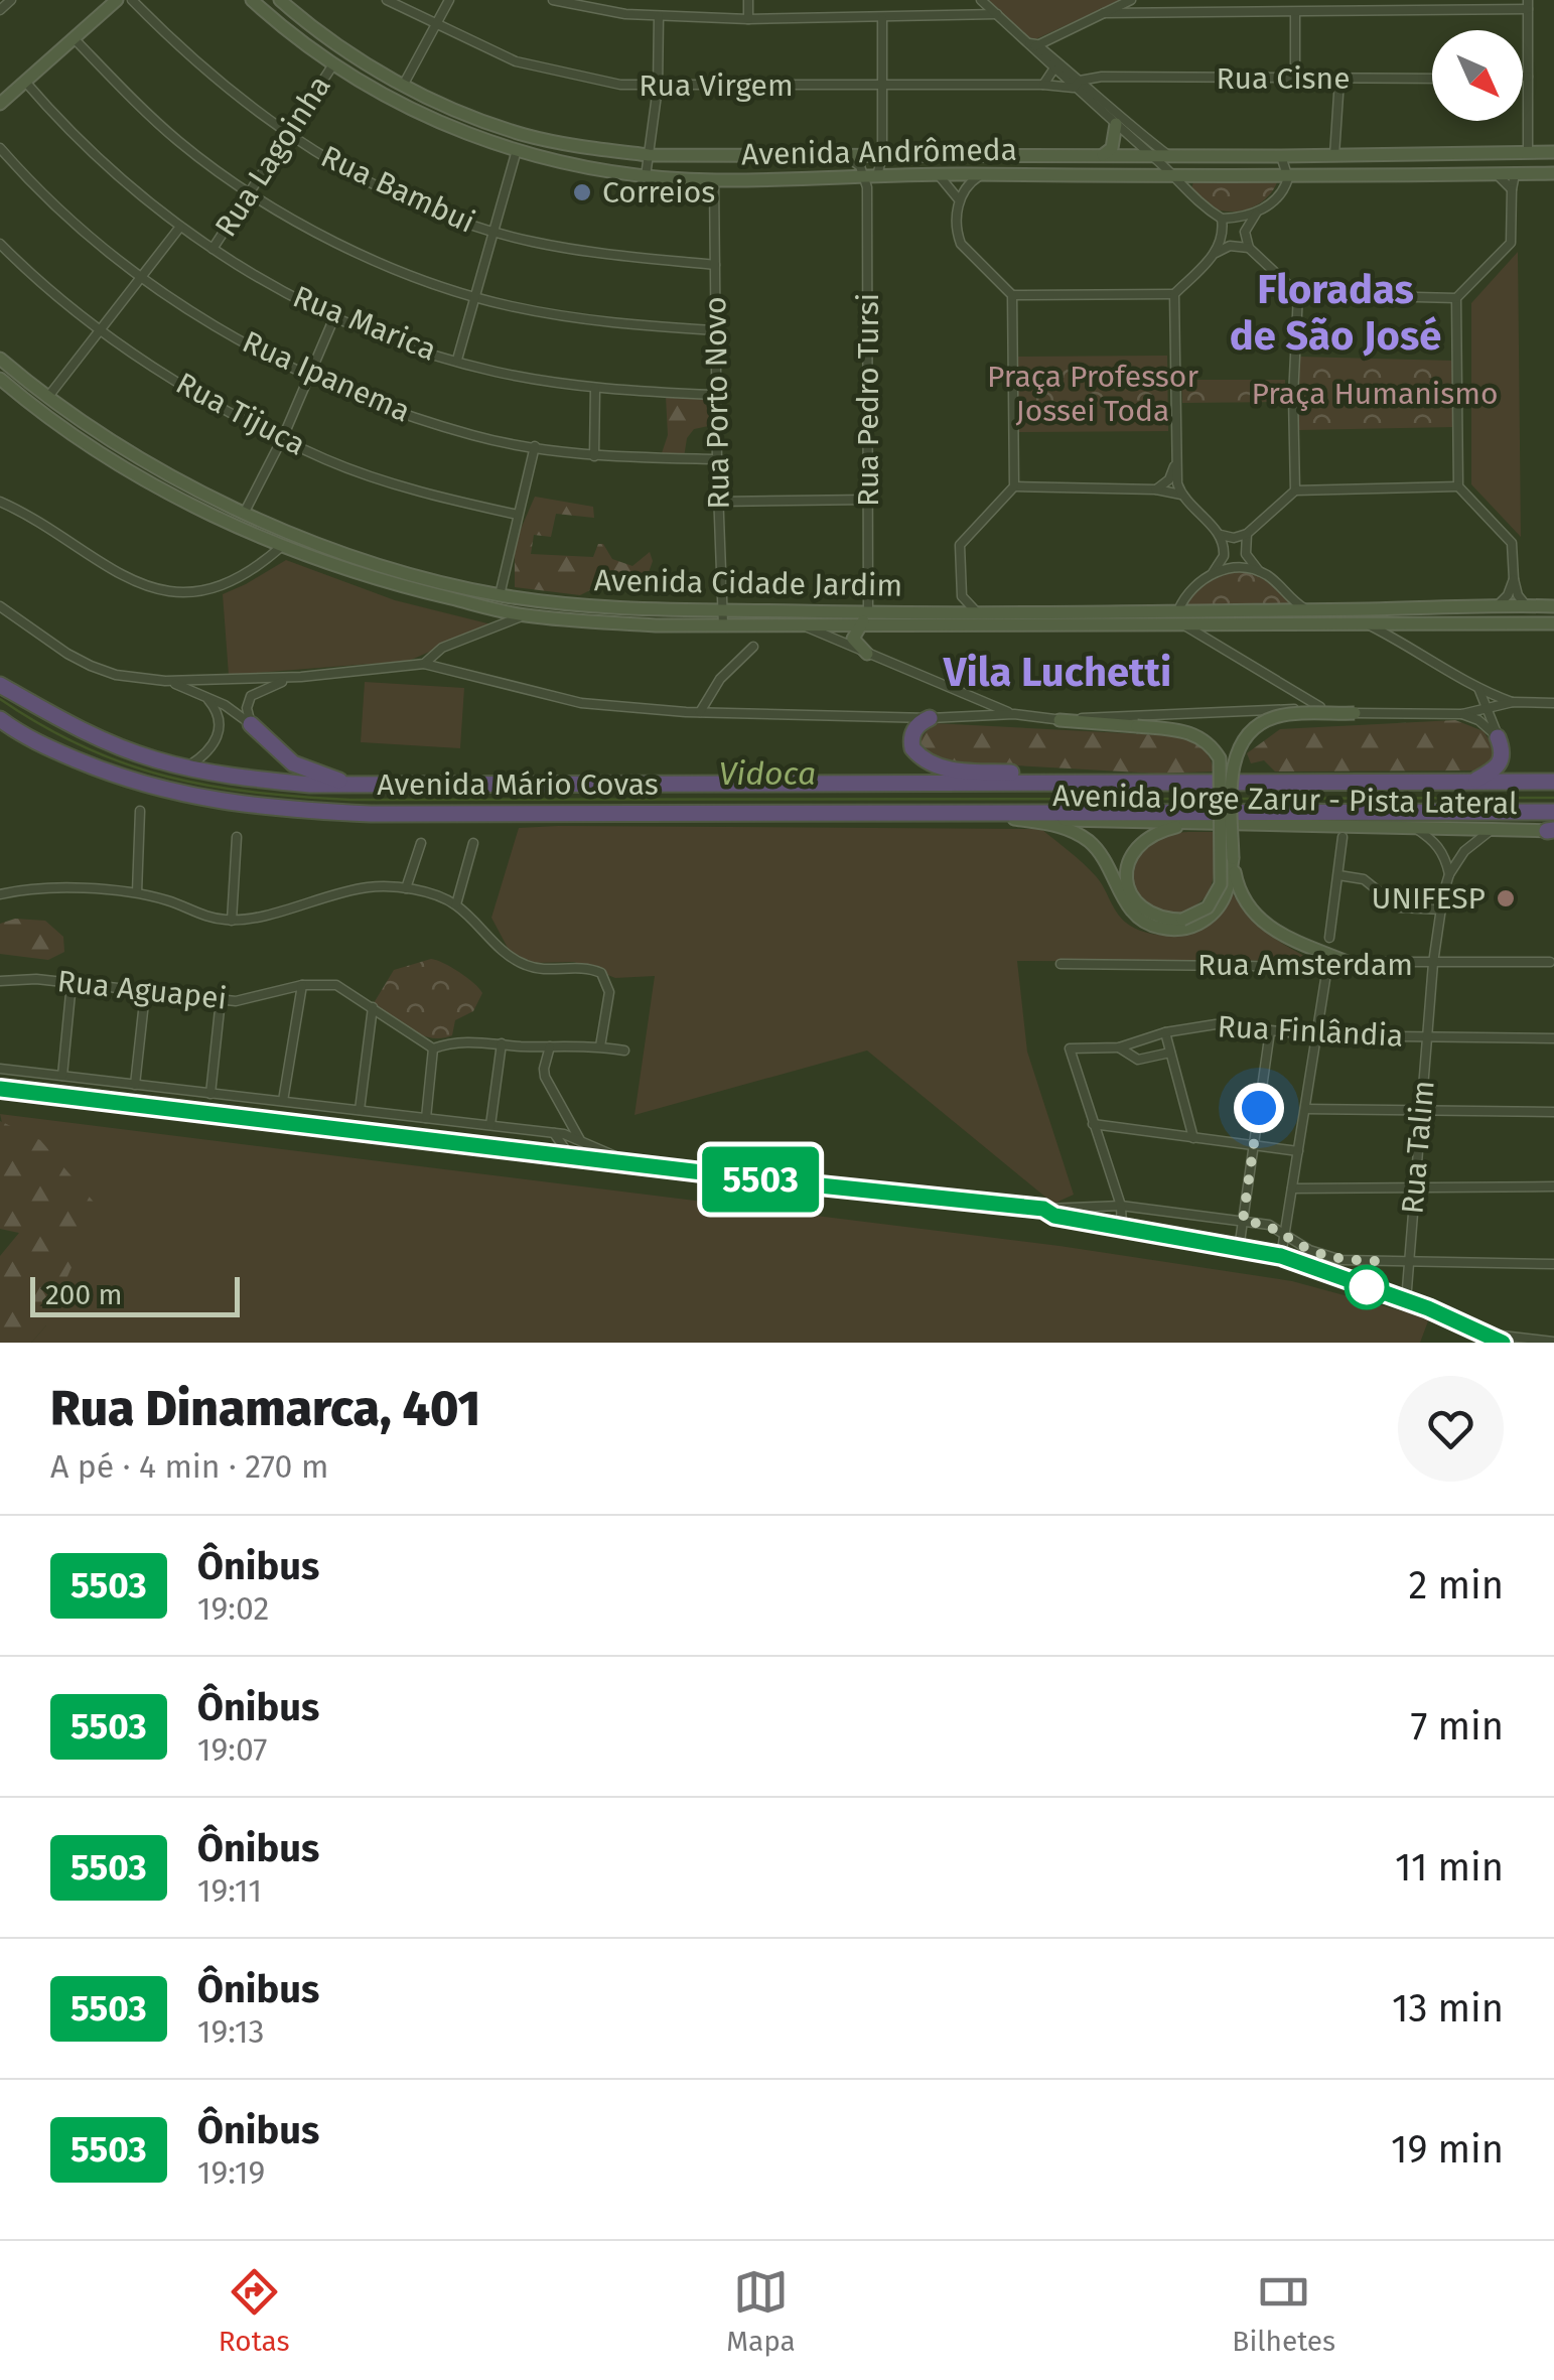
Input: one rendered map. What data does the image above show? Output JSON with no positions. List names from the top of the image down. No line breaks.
{"streets":{"highway":["Avenida Mário Covas"],"main road":["Avenida Andrômeda","Avenida Cidade Jardim","Avenida Jorge Zarur - Pista Lateral"],"street":["Rua Cisne","Rua Virgem","Rua Lagoinha","Rua Bambui","Rua Marica","Rua Ipanema","Rua Pedro Tursi","Rua Porto Novo","Rua Tijuca","Rua Amsterdam","Rua Aguapei","Rua Finlândia","Rua Talim"]},"crossings":[["Rua Cisne","Rua Virgem"],["Rua Virgem","Rua Pedro Tursi"],["Avenida Andrômeda","Rua Lagoinha"],["Avenida Andrômeda","Rua Pedro Tursi"],["Avenida Andrômeda","Rua Porto Novo"],["Rua Lagoinha","Rua Bambui"],["Rua Lagoinha","Rua Marica"],["Rua Bambui","Rua Porto Novo"],["Rua Marica","Rua Porto Novo"],["Rua Ipanema","Rua Porto Novo"],["Rua Pedro Tursi","Avenida Cidade Jardim"],["Rua Porto Novo","Avenida Cidade Jardim"],["Avenida Jorge Zarur - Pista Lateral","Rua Talim"],["Rua Amsterdam","Rua Talim"],["Rua Finlândia","Rua Talim"]],"districts":["Floradas de São José","Vila Luchetti"],"water":["Vidoca"],"parks":["Praça Professor Jossei Toda","Praça Humanismo"],"places":["Correios","UNIFESP"],"lines":["bus line 5503"],"scale_bar":"200 m","north":"bottom right","page":{"on_map":"5503","scale":"200 m","heading":["Rua Dinamarca, 401","A pé · 4 min · 270 m"],"list":[{"mark":"5503","name":"Ônibus","note":"19:02","value":"2 min"},{"mark":"5503","name":"Ônibus","note":"19:07","value":"7 min"},{"mark":"5503","name":"Ônibus","note":"19:11","value":"11 min"},{"mark":"5503","name":"Ônibus","note":"19:13","value":"13 min"},{"mark":"5503","name":"Ônibus","note":"19:19","value":"19 min"}],"tabs":["Rotas","Mapa","Bilhetes"]}}
